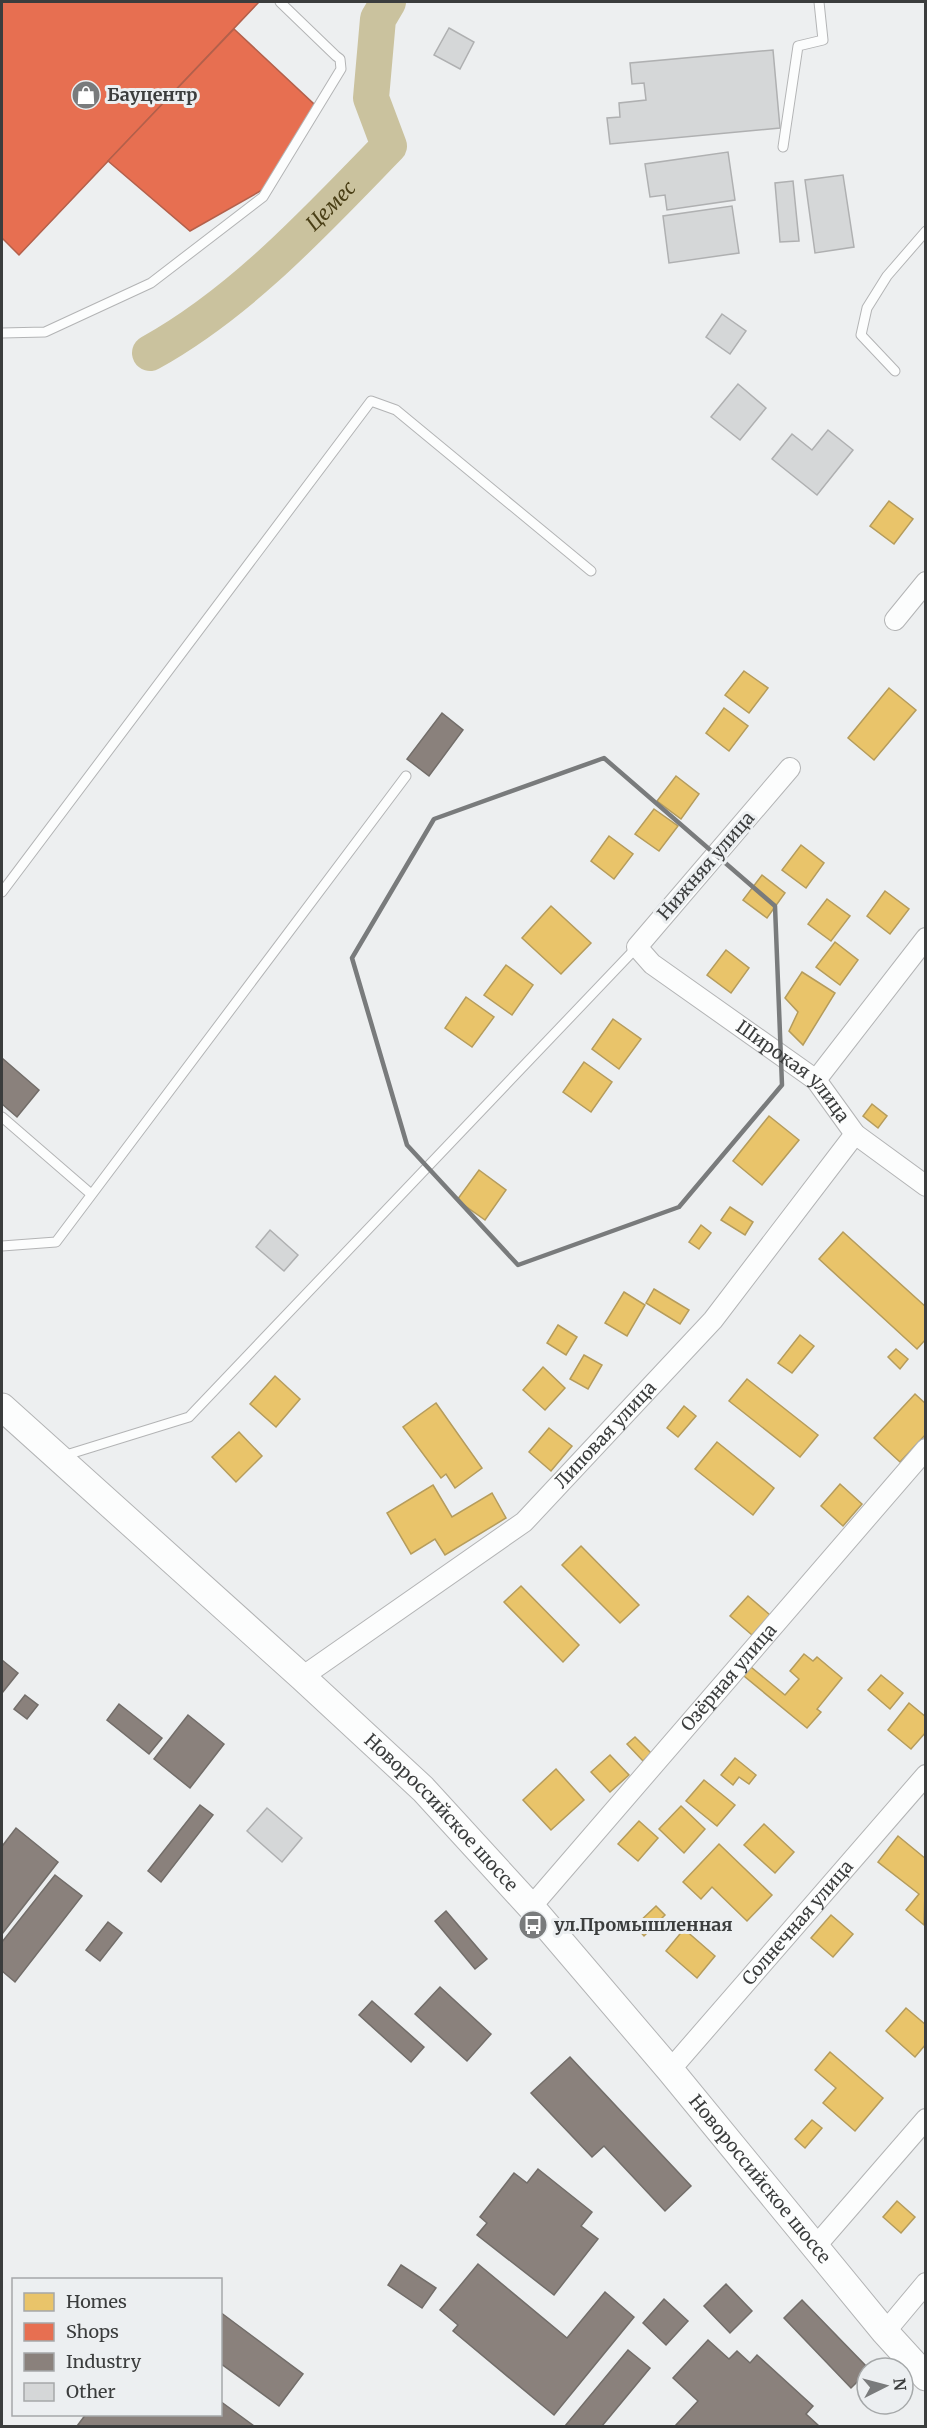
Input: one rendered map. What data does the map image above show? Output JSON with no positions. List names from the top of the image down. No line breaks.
{"streets":{"main road":["Новороссийское шоссе"],"street":["Нижняя улица","Широкая улица","Липовая улица","Озёрная улица","Солнечная улица"]},"crossings":[["Нижняя улица","Широкая улица"],["Широкая улица","Липовая улица"],["Липовая улица","Новороссийское шоссе"],["Озёрная улица","Новороссийское шоссе"],["Новороссийское шоссе","Солнечная улица"]],"water":["Цемес"],"places":{"shop":["Бауцентр"],"bus stop":["ул.Промышленная"]},"legend":["Homes","Shops","Industry","Other"],"north":"right"}
